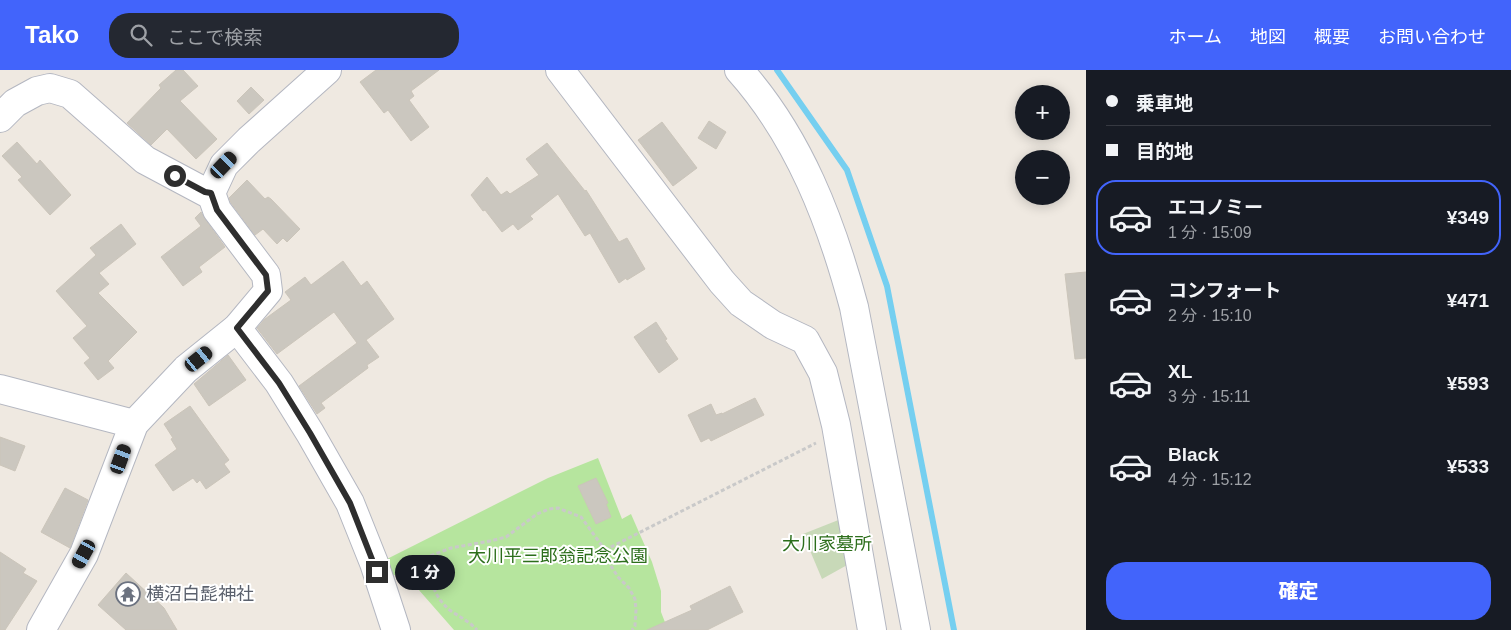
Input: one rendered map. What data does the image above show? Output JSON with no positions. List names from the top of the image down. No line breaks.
{"parks":["大川家墓所","大川平三郎翁記念公園"],"places":{"temple":["横沼白髭神社"]},"page":{"header":"Tako","search":"ここで検索","nav":["ホーム","地図","概要","お問い合わせ"],"banner":["乗車地","目的地"],"map_buttons":["+","−"],"list":[{"name":"エコノミー","note":"1 分 · 15:09","value":"¥349"},{"name":"コンフォート","note":"2 分 · 15:10","value":"¥471"},{"name":"XL","note":"3 分 · 15:11","value":"¥593"},{"name":"Black","note":"4 分 · 15:12","value":"¥533"}],"buttons":"確定","bubble":"1 分"}}
